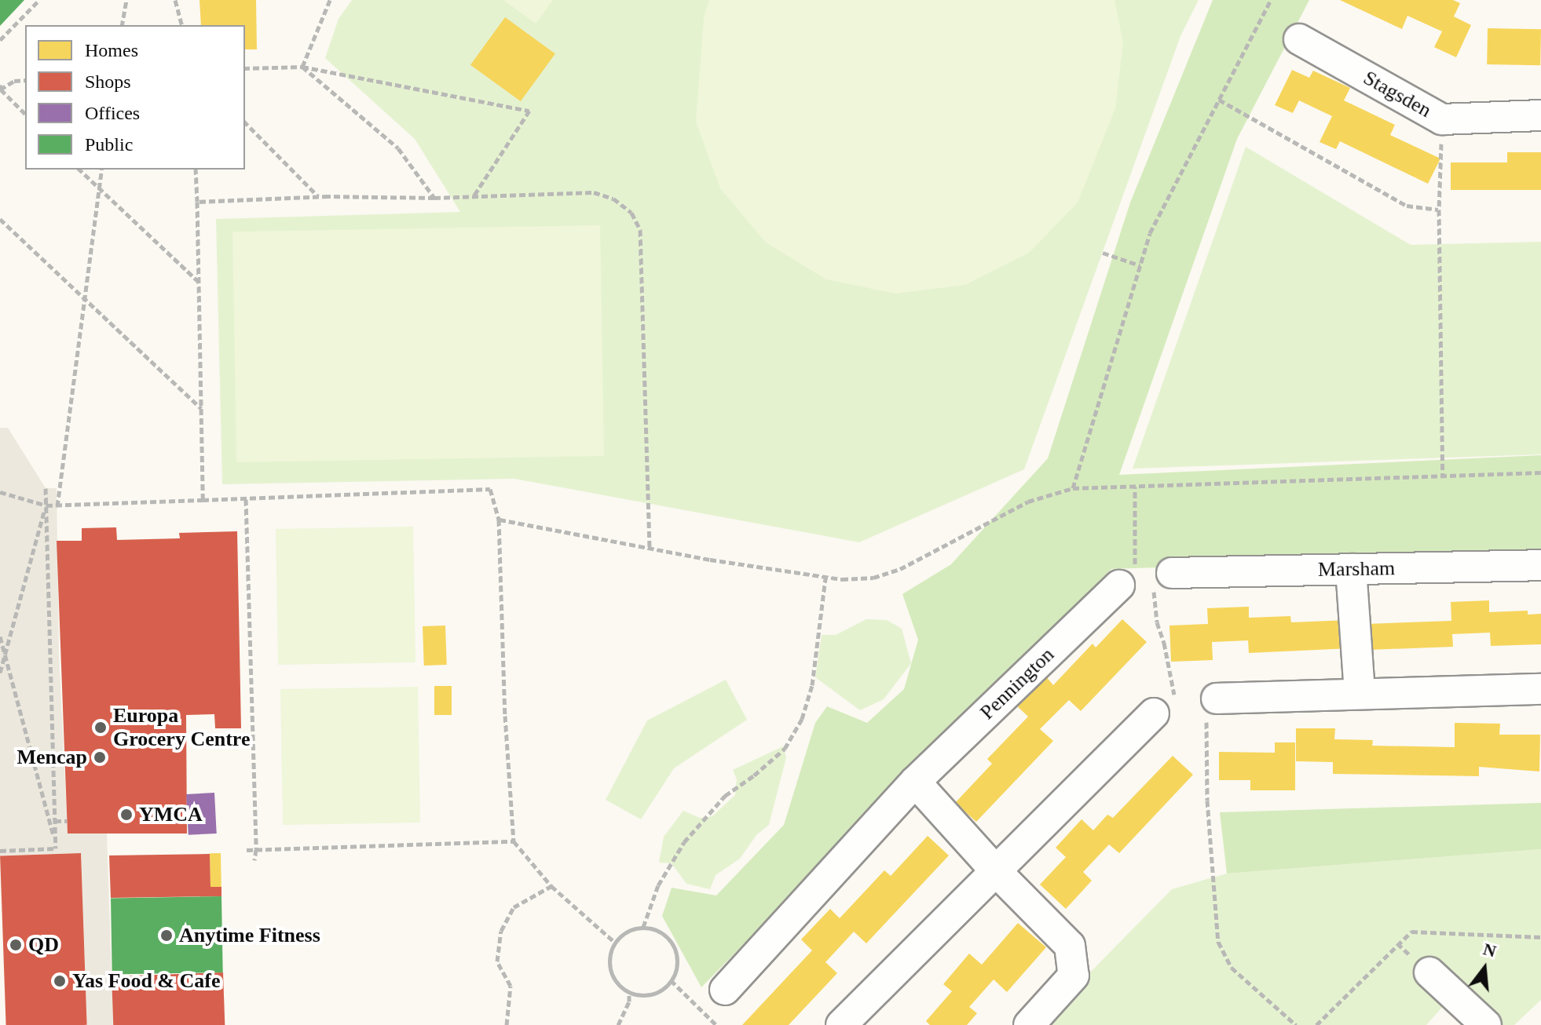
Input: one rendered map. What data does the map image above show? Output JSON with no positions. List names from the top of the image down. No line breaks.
{"streets":{"street":["Stagsden","Marsham","Pennington"]},"places":["Europa Grocery Centre","Mencap","YMCA","Anytime Fitness","QD","Yas Food & Cafe"],"legend":["Homes","Shops","Offices","Public"],"north":"top"}
